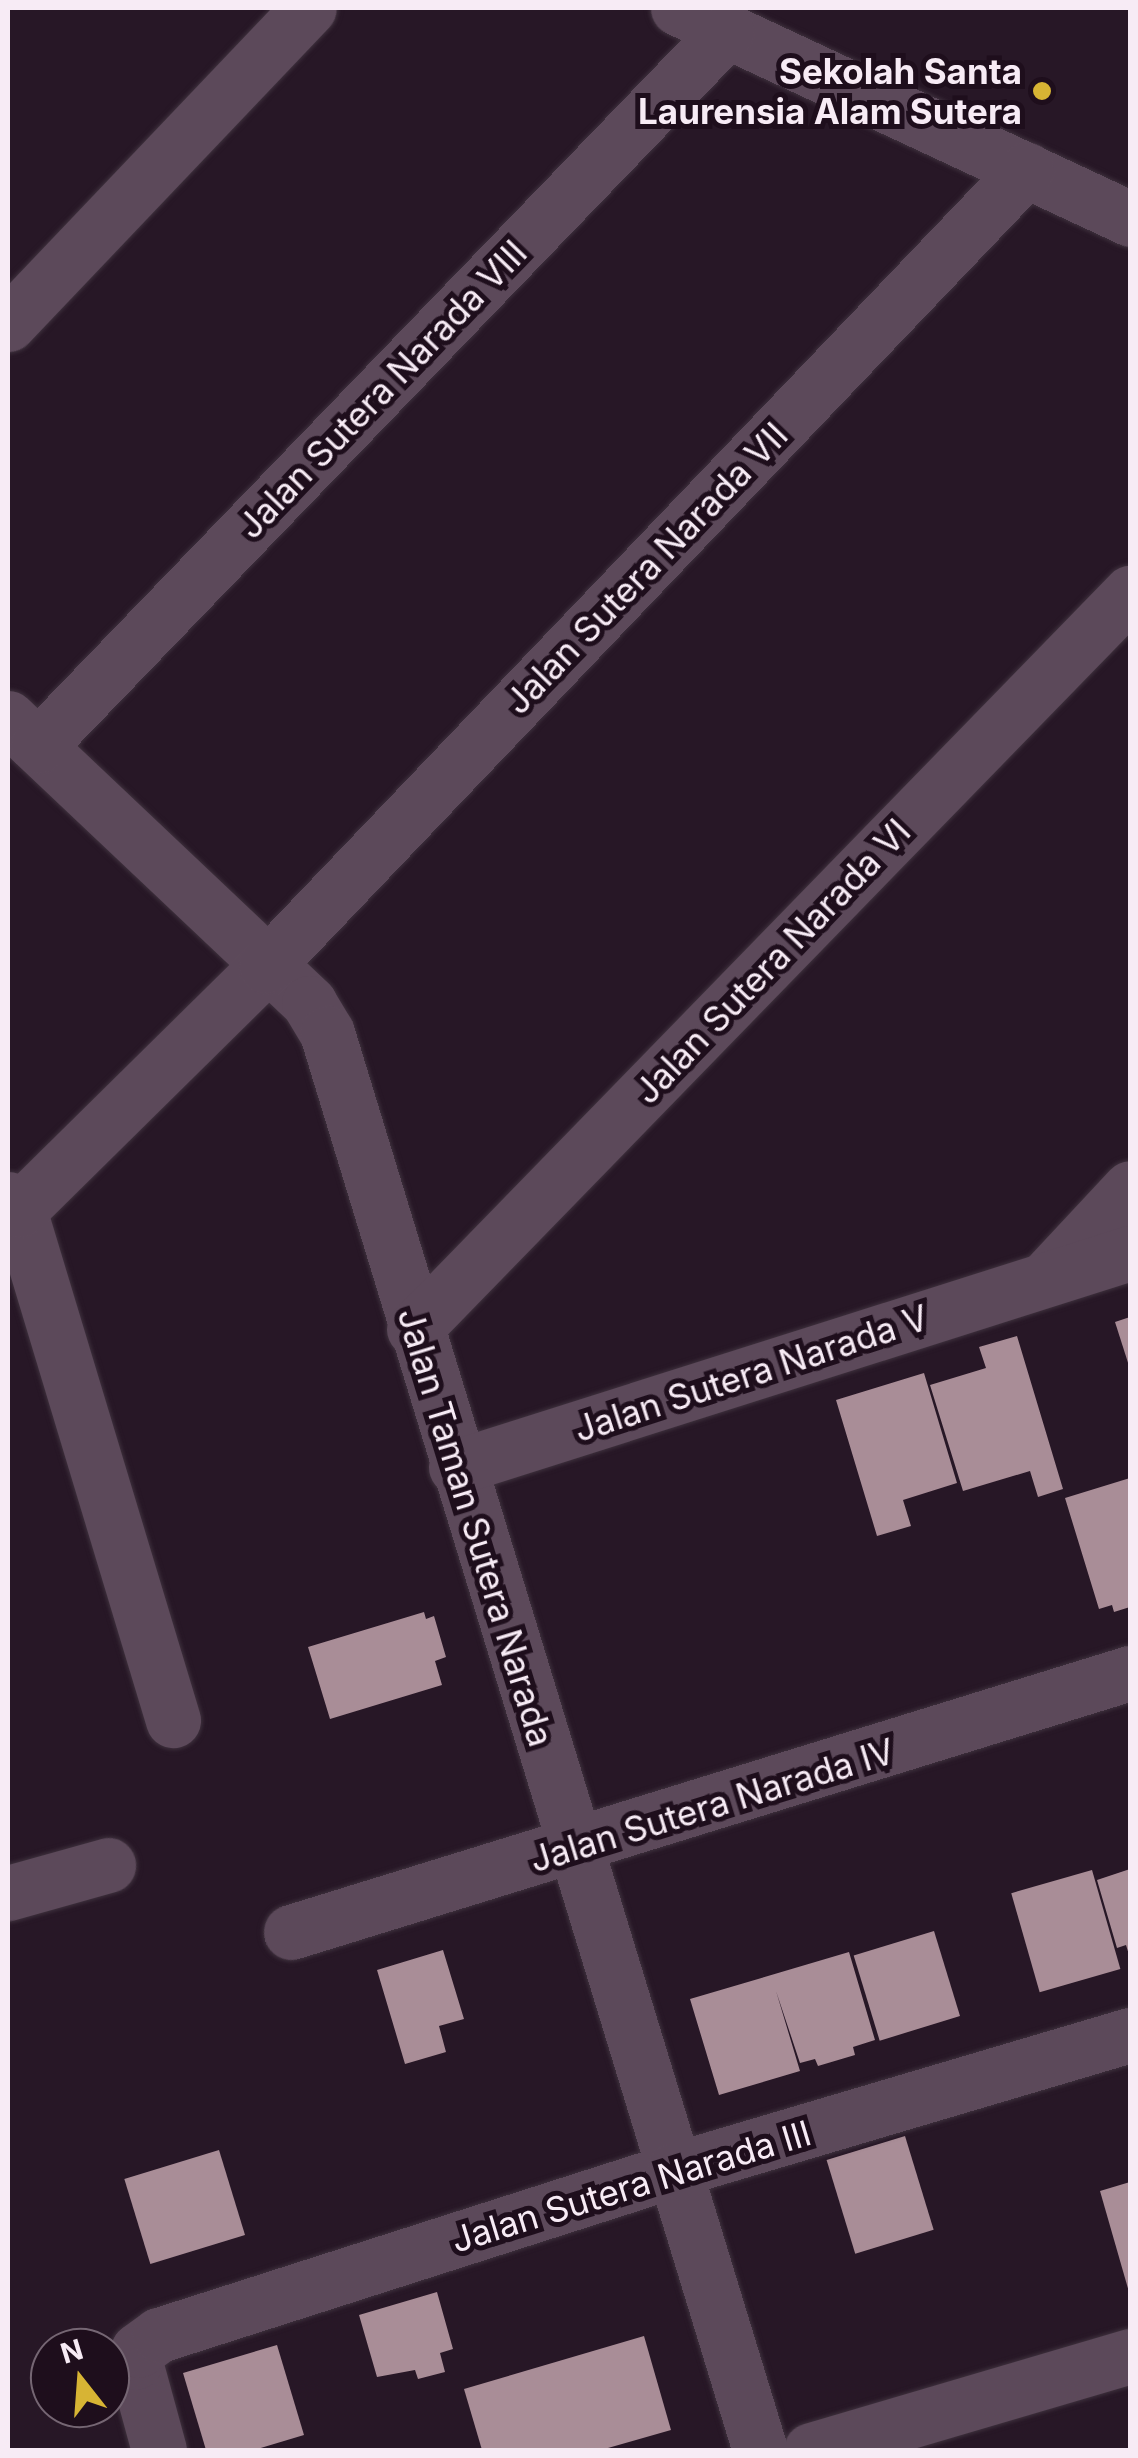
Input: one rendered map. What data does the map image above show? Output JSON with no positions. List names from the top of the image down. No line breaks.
{"streets":{"street":["Jalan Sutera Narada VIII","Jalan Sutera Narada VII","Jalan Sutera Narada VI","Jalan Sutera Narada V","Jalan Taman Sutera Narada","Jalan Sutera Narada IV","Jalan Sutera Narada III"]},"crossings":[["Jalan Sutera Narada VIII","Jalan Taman Sutera Narada"],["Jalan Sutera Narada VII","Jalan Taman Sutera Narada"],["Jalan Sutera Narada VI","Jalan Taman Sutera Narada"],["Jalan Sutera Narada V","Jalan Taman Sutera Narada"],["Jalan Taman Sutera Narada","Jalan Sutera Narada IV"],["Jalan Taman Sutera Narada","Jalan Sutera Narada III"]],"places":["Sekolah Santa Laurensia Alam Sutera"],"north":"top"}
